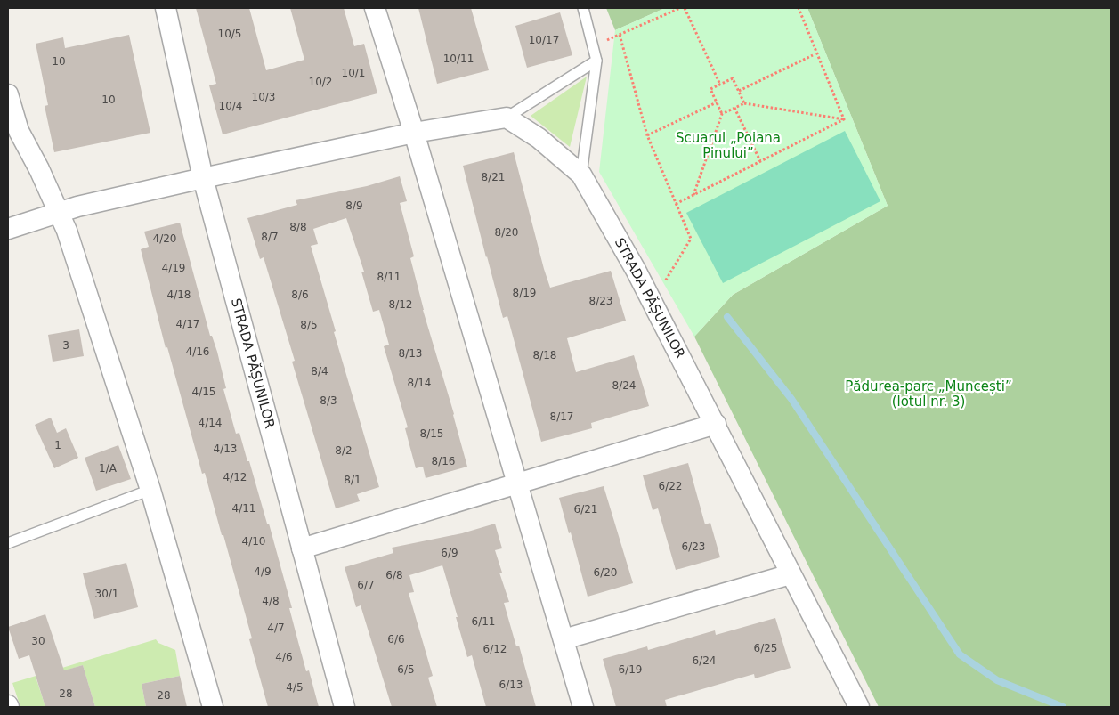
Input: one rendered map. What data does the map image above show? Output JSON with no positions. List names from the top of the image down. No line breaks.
{"streets":{"street":["STRADA PĂȘUNILOR"]},"parks":["Scuarul „Poiana Pinului”","Pădurea-parc „Muncești” (lotul nr. 3)"],"house_numbers":["10/5","10/17","10/11","10","10/1","10/2","10/3","10","10/4","8/21","8/9","8/8","8/20","8/7","4/20","4/19","8/11","8/19","4/18","8/6","8/23","8/12","4/17","8/5","3","4/16","8/13","8/18","8/4","8/14","8/24","4/15","8/3","8/17","4/14","8/15","1","4/13","8/2","8/16","1/A","4/12","8/1","6/22","4/11","6/21","4/10","6/23","6/9","4/9","6/20","6/8","6/7","30/1","4/8","6/11","4/7","6/6","30","6/25","6/12","4/6","6/24","6/5","6/19","6/13","4/5","28","28"]}
